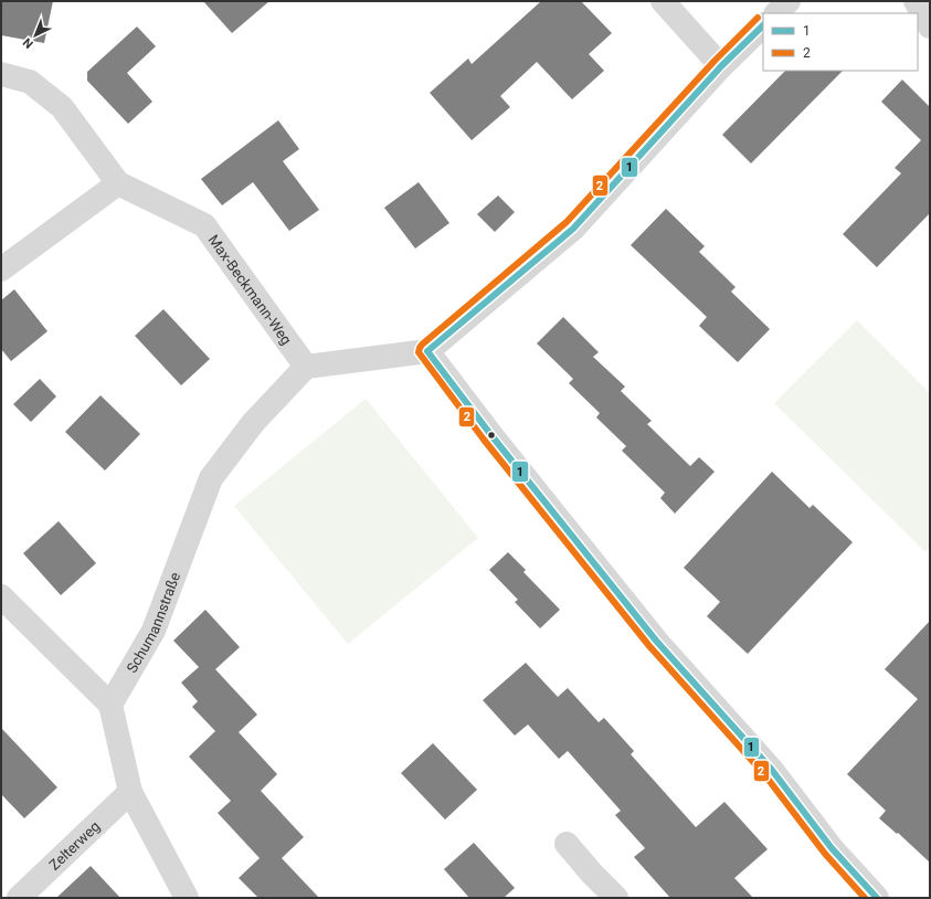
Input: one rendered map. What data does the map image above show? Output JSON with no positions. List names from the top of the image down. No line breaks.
{"streets":{"street":["Max-Beckmann-Weg","Schumannstraße","Zelterweg"]},"crossings":[["Max-Beckmann-Weg","Schumannstraße"]],"lines":["transit line 2","transit line 1"],"legend":["1","2"],"north":"bottom left"}
